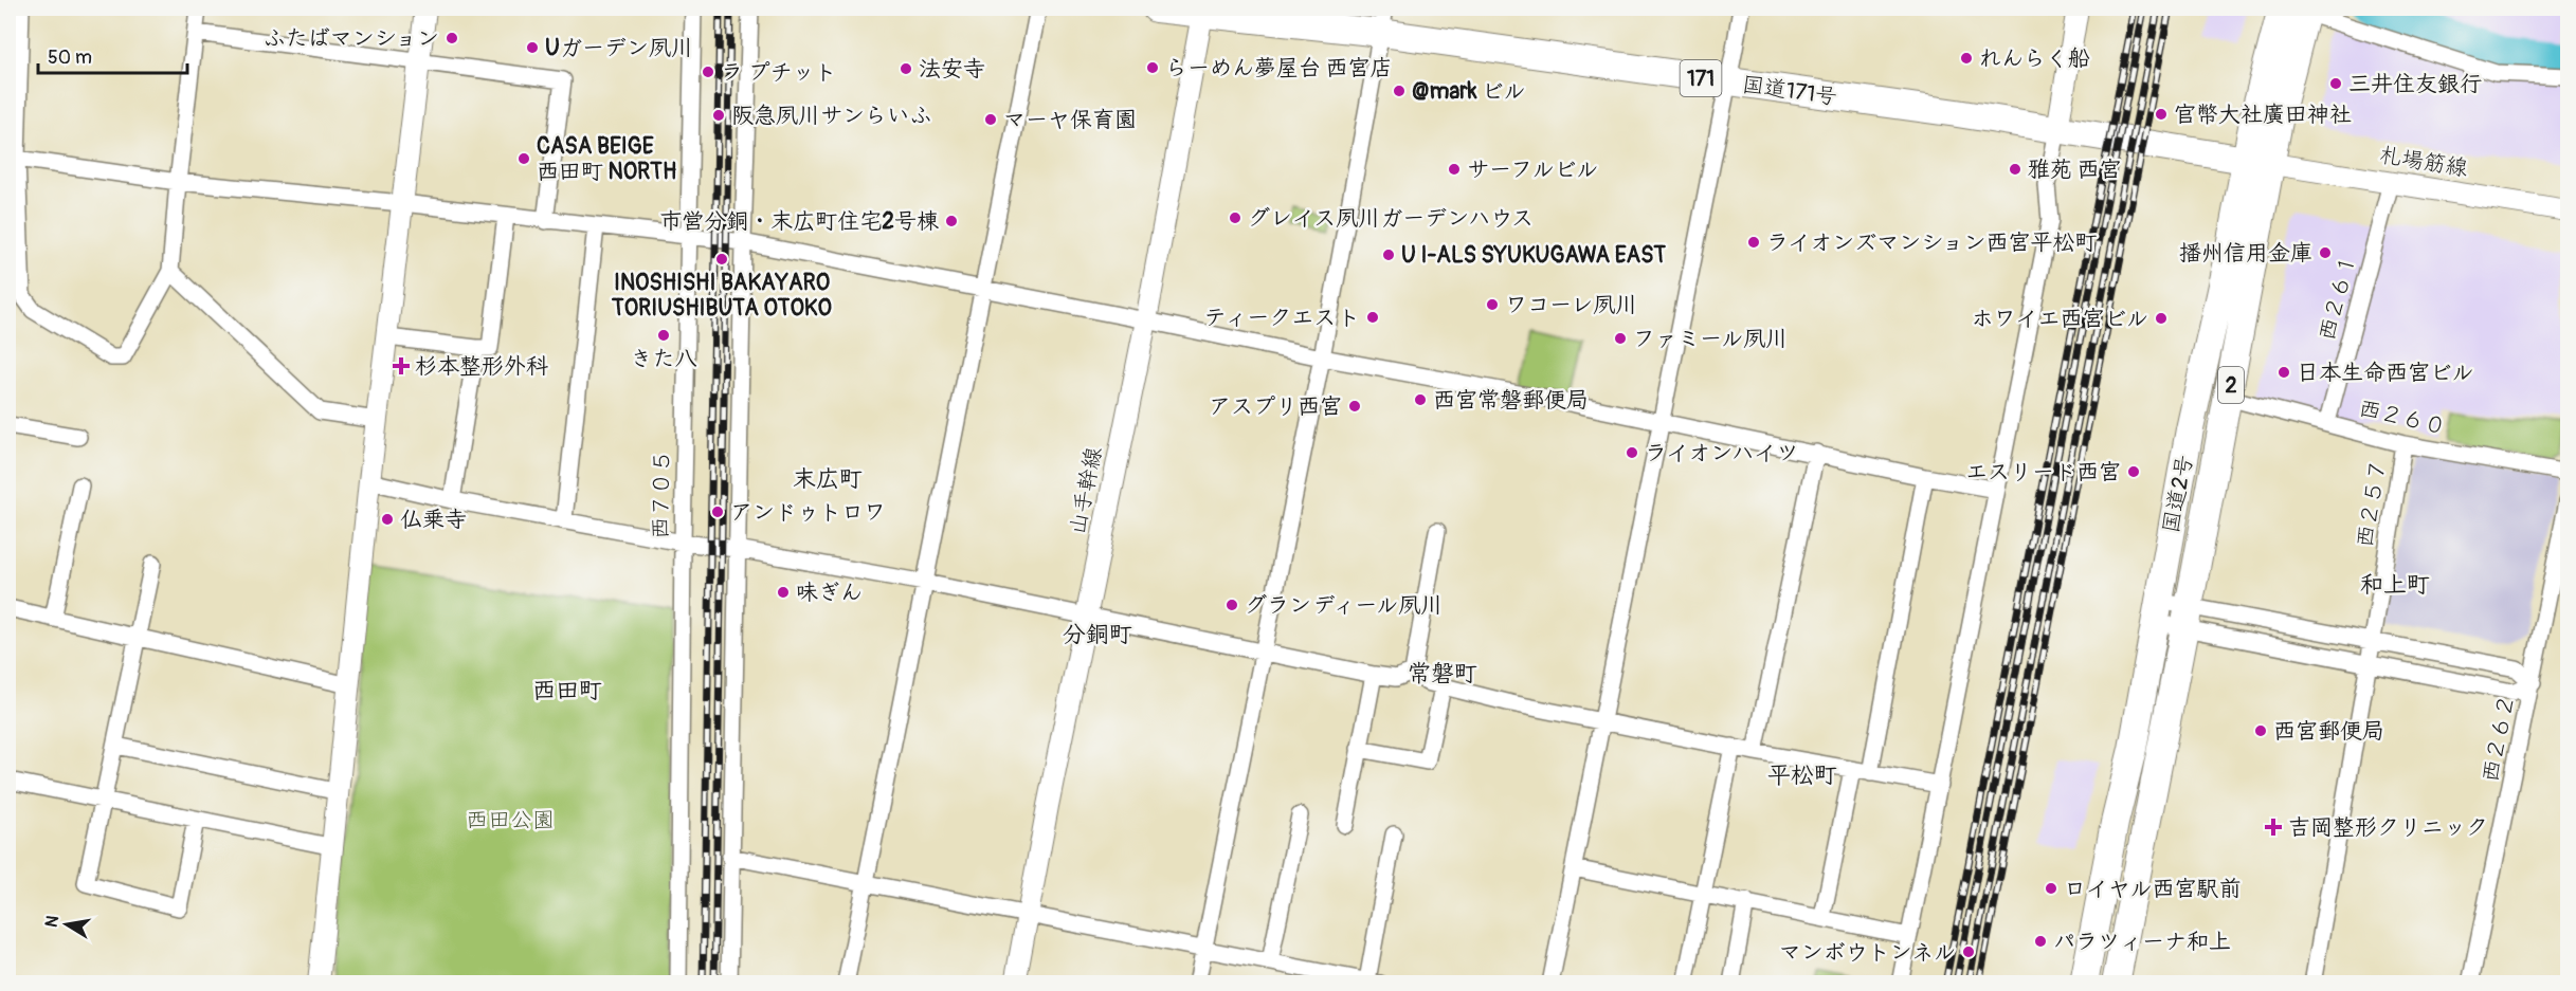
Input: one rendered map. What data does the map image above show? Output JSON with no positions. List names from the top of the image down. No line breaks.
{"streets":{"highway":["171","国道171号","2","国道2号"],"street":["札場筋線","西２６１","西２６０","山手幹線","西７０５","西２５７","西２６２"]},"crossings":[["国道171号","札場筋線"],["国道171号","山手幹線"],["国道171号","国道2号"],["札場筋線","西２６１"],["札場筋線","国道2号"],["西２６１","西２６０"],["西２６０","国道2号"],["西２６０","西２５７"]],"districts":["末広町","和上町","分銅町","常磐町","西田町","平松町"],"parks":["西田公園"],"places":{"other":["ふたばマンション","Uガーデン夙川","れんらく船","らーめん夢屋台 西宮店","法安寺","ラ プチット","三井住友銀行","@mark ビル","官幣大社廣田神社","阪急夙川サンらいふ","マーヤ保育園","CASA BEIGE 西田町 NORTH","サーフルビル","雅苑 西宮","グレイス夙川ガーデンハウス","市営分銅・末広町住宅2号棟","ライオンズマンション西宮平松町","播州信用金庫","U I-ALS SYUKUGAWA EAST","INOSHISHI BAKAYARO TORIUSHIBUTA OTOKO","ワコーレ夙川","ティークエスト","ホワイエ西宮ビル","きた八","ファミール夙川","日本生命西宮ビル","西宮常磐郵便局","アスプリ西宮","ライオンハイツ","エスリード西宮","アンドゥトロワ","仏乗寺","味ぎん","グランディール夙川","西宮郵便局","ロイヤル西宮駅前","パラツィーナ和上","マンボウトンネル"],"health":["杉本整形外科","吉岡整形クリニック"]},"scale_bar":"50 m","north":"left"}
